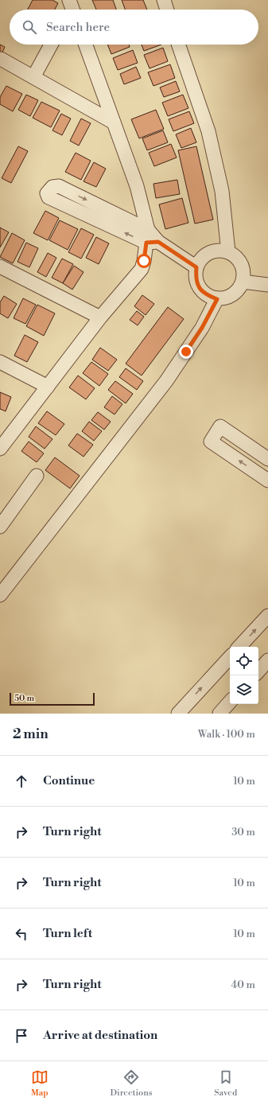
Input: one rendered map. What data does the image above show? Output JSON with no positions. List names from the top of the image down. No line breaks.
{"scale_bar":"50 m","page":{"search":"Search here","scale":"50 m","heading":["2 min","Walk · 100 m"],"list":[["Continue","10 m"],["Turn right","30 m"],["Turn right","10 m"],["Turn left","10 m"],["Turn right","40 m"],"Arrive at destination"],"nav":["Map","Directions","Saved"]}}
